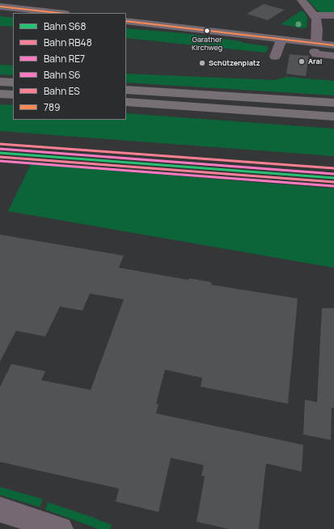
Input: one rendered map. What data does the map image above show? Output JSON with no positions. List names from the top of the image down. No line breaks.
{"places":["Garather Kirchweg","Aral","Schützenplatz"],"lines":["transit line 789","rail line ES","rail line RE7","rail line S68","rail line RB48","rail line S6"],"legend":["Bahn S68","Bahn RB48","Bahn RE7","Bahn S6","Bahn ES","789"]}
